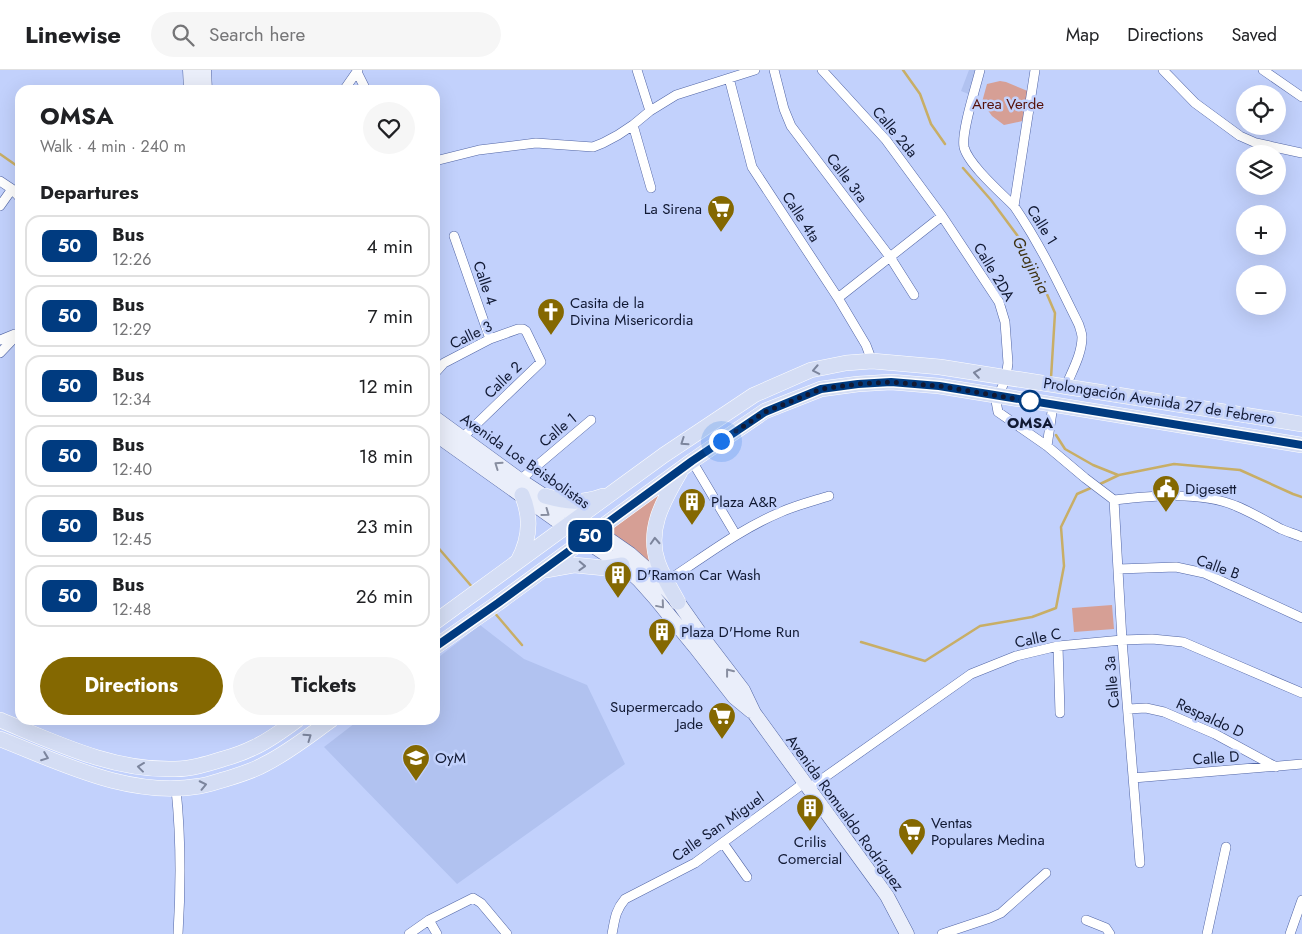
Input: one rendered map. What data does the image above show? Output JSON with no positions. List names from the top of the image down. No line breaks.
{"streets":{"main road":["Prolongación Avenida 27 de Febrero","Avenida Los Beisbolistas","Avenida Romualdo Rodríguez"],"street":["Calle 2da","Calle 3ra","Calle 4ta","Calle 1","Calle 2DA","Calle 4","Calle 3","Calle 2","Calle B","Calle C","Calle 3a","Respaldo D","Calle D","Calle San Miguel"]},"crossings":[["Calle 2da","Calle 2DA"],["Calle 4ta","Prolongación Avenida 27 de Febrero"],["Calle 1","Prolongación Avenida 27 de Febrero"],["Calle 1","Avenida Los Beisbolistas"],["Calle 2DA","Prolongación Avenida 27 de Febrero"],["Calle 4","Calle 3"],["Calle 3","Calle 2"],["Calle 2","Avenida Los Beisbolistas"],["Prolongación Avenida 27 de Febrero","Avenida Los Beisbolistas"],["Prolongación Avenida 27 de Febrero","Avenida Romualdo Rodríguez"],["Avenida Los Beisbolistas","Avenida Romualdo Rodríguez"],["Calle B","Calle 3a"],["Calle C","Calle 3a"],["Calle C","Avenida Romualdo Rodríguez"],["Calle C","Calle San Miguel"],["Calle 3a","Respaldo D"],["Calle 3a","Calle D"],["Respaldo D","Calle D"],["Avenida Romualdo Rodríguez","Calle San Miguel"]],"water":["Guajimia"],"parks":["Area Verde"],"places":{"supermarket":["La Sirena","Supermercado Jade","Ventas Populares Medina"],"church":["Casita de la Divina Misericordia"],"other":["OMSA"],"public building":["Digesett"],"building":["Plaza A&R","D'Ramon Car Wash","Plaza D'Home Run","Crilis Comercial"],"school or university":["OyM"]},"lines":["bus line 50"],"page":{"header":"Linewise","search":"Search here","nav":["Map","Directions","Saved"],"on_map":"50","map_buttons":["+","−"],"heading":[["OMSA","Walk · 4 min · 240 m"],"Departures"],"list":[{"mark":"50","name":"Bus","note":"12:26","value":"4 min"},{"mark":"50","name":"Bus","note":"12:29","value":"7 min"},{"mark":"50","name":"Bus","note":"12:34","value":"12 min"},{"mark":"50","name":"Bus","note":"12:40","value":"18 min"},{"mark":"50","name":"Bus","note":"12:45","value":"23 min"},{"mark":"50","name":"Bus","note":"12:48","value":"26 min"}],"buttons":["Directions","Tickets"]}}
